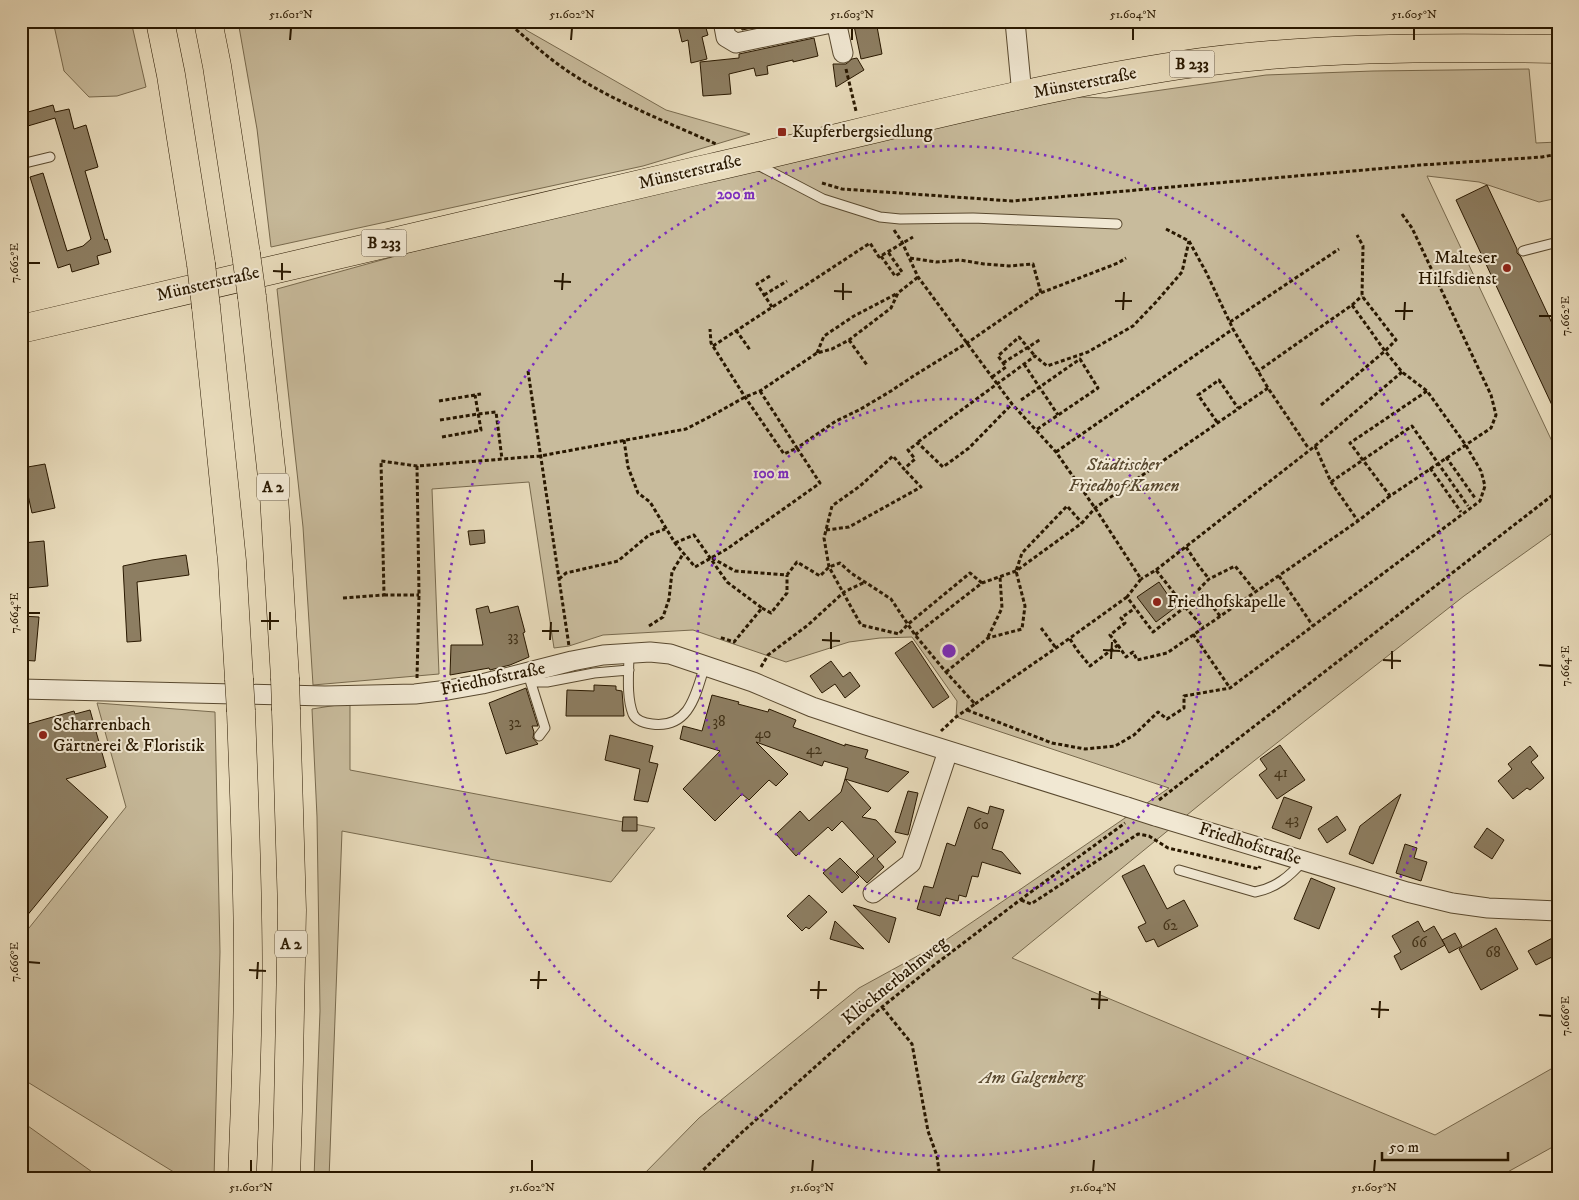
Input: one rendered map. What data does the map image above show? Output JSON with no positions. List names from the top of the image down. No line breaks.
{"streets":{"main road":["B 233","Münsterstraße","A 2"],"street":["Friedhofstraße"],"path":["Klöcknerbahnweg"]},"crossings":[["Friedhofstraße","Klöcknerbahnweg"]],"parks":["Städtischer Friedhof Kamen","Am Galgenberg"],"places":{"transit":["Kupferbergsiedlung"],"other":["Malteser Hilfsdienst","Friedhofskapelle","Scharrenbach Gärtnerei & Floristik"]},"house_numbers":["33","38","32","40","42","41","43","60","62","66","68"],"scale_bar":"50 m","coordinates":["51.601°N","51.602°N","51.603°N","51.604°N","51.605°N","7.662°E","7.664°E","7.666°E"],"rings":["200 m","100 m"]}
